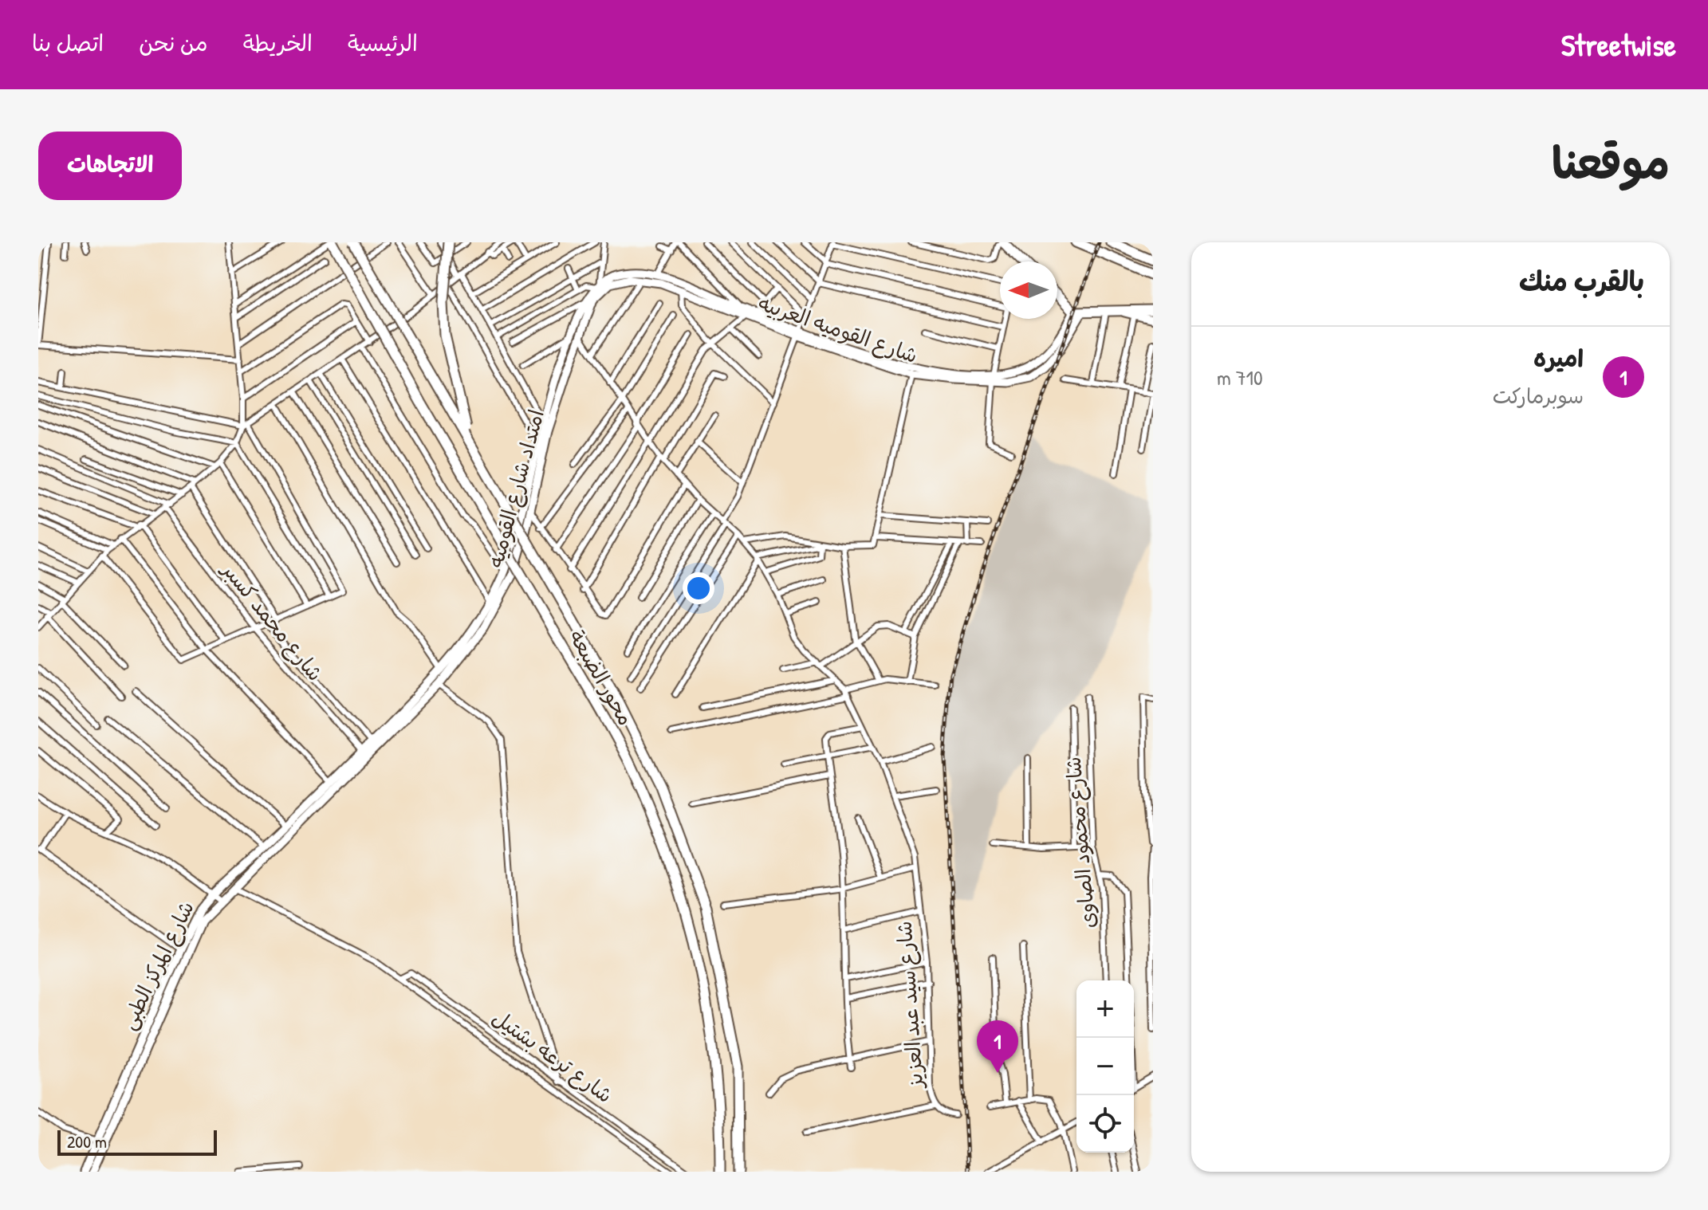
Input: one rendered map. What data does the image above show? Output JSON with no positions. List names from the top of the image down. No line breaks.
{"streets":{"highway":["محور الضبعة"],"street":["شارع القوميه العربيه","امتداد شارع القوميه","شارع محمد كسبر","شارع محمود الصاوى","شارع المركز الطبى","شارع سيد عبد العزيز","شارع ترعه بشتيل"]},"crossings":[["شارع القوميه العربيه","امتداد شارع القوميه"],["امتداد شارع القوميه","شارع محمد كسبر"],["امتداد شارع القوميه","شارع المركز الطبى"],["امتداد شارع القوميه","شارع سيد عبد العزيز"],["شارع محمد كسبر","شارع المركز الطبى"],["شارع المركز الطبى","شارع ترعه بشتيل"]],"scale_bar":"200 m","north":"left","page":{"header":"Streetwise","nav":["الرئيسية","الخريطة","من نحن","اتصل بنا"],"title":"موقعنا","buttons":"الاتجاهات","heading":"بالقرب منك","list":[{"mark":"1","name":"اميره","note":"سوبرماركت","value":"710 m"}],"map_buttons":["+","−"],"pins":"1","scale":"200 m"}}
